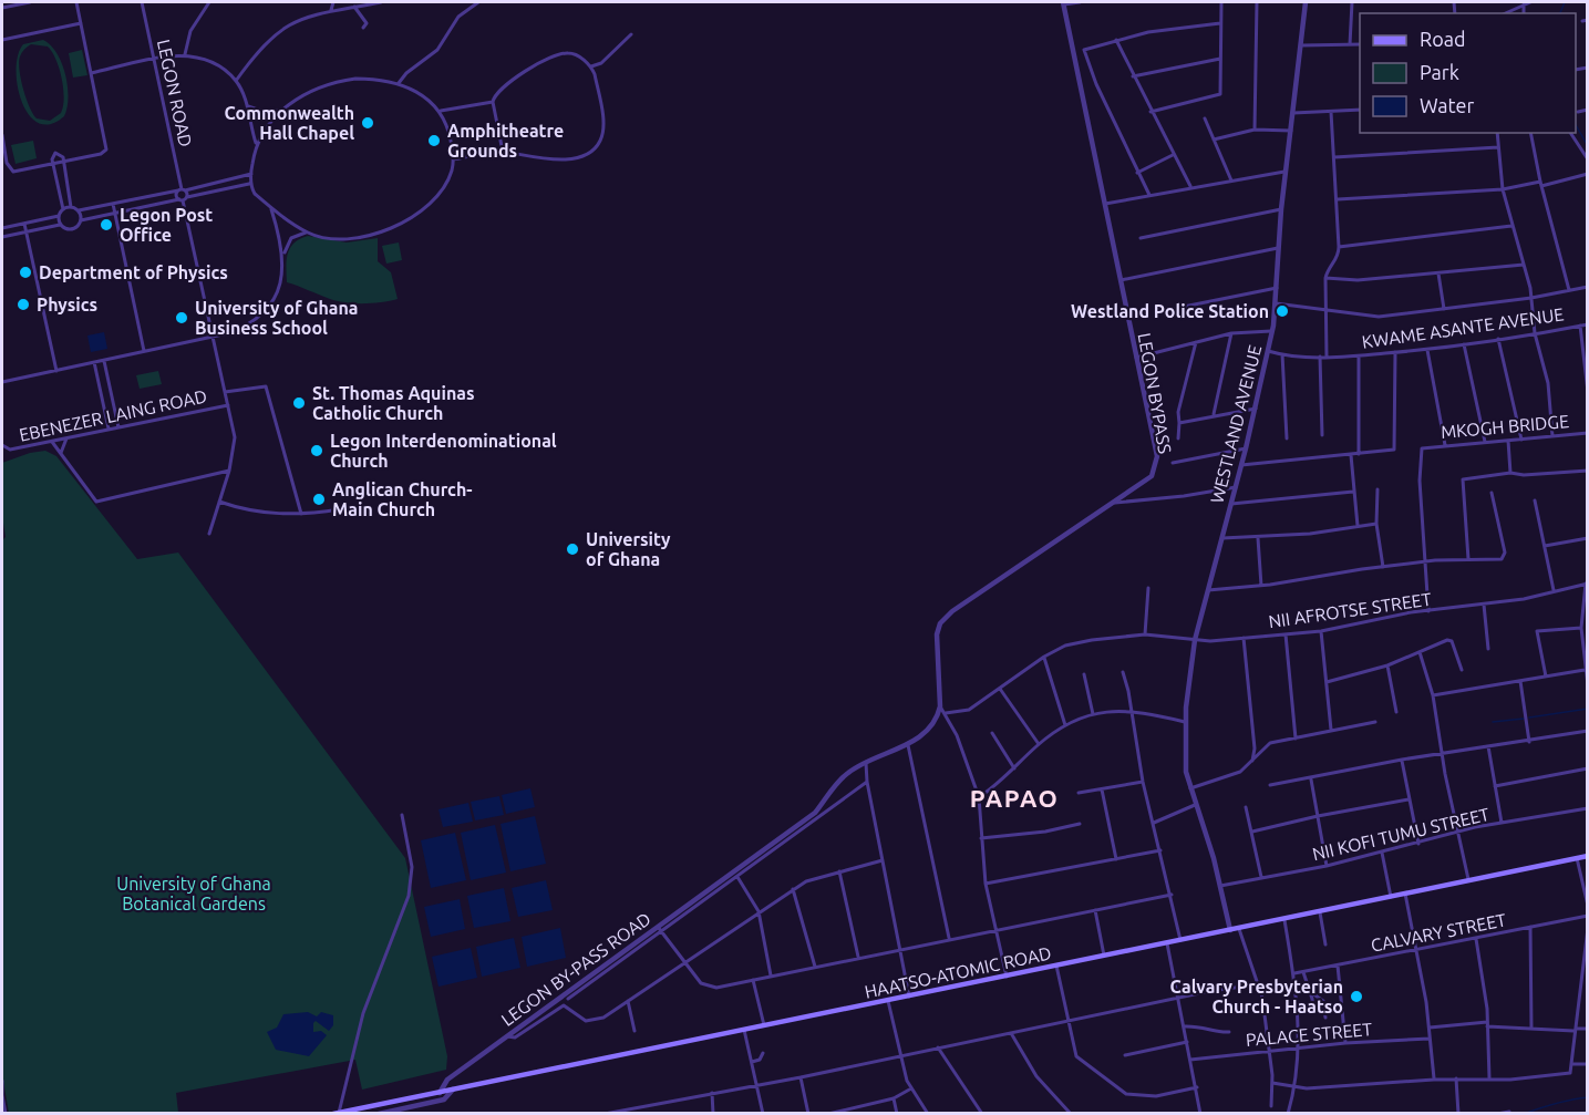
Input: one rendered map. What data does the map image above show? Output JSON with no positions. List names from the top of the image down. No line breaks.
{"streets":{"main road":["HAATSO-ATOMIC ROAD"],"street":["LEGON ROAD","KWAME ASANTE AVENUE","LEGON BYPASS","EBENEZER LAING ROAD","WESTLAND AVENUE","MKOGH BRIDGE","NII AFROTSE STREET","NII KOFI TUMU STREET","CALVARY STREET","LEGON BY-PASS ROAD","PALACE STREET"]},"crossings":[["KWAME ASANTE AVENUE","WESTLAND AVENUE"],["WESTLAND AVENUE","NII AFROTSE STREET"],["WESTLAND AVENUE","NII KOFI TUMU STREET"],["WESTLAND AVENUE","HAATSO-ATOMIC ROAD"],["LEGON BY-PASS ROAD","HAATSO-ATOMIC ROAD"]],"districts":["PAPAO"],"parks":["University of Ghana Botanical Gardens"],"places":["Commonwealth Hall Chapel","Amphitheatre Grounds","Legon Post Office","Department of Physics","Physics","Westland Police Station","University of Ghana Business School","St. Thomas Aquinas Catholic Church","Legon Interdenominational Church","Anglican Church- Main Church","University of Ghana","Calvary Presbyterian Church - Haatso"],"legend":["Road","Park","Water"]}
